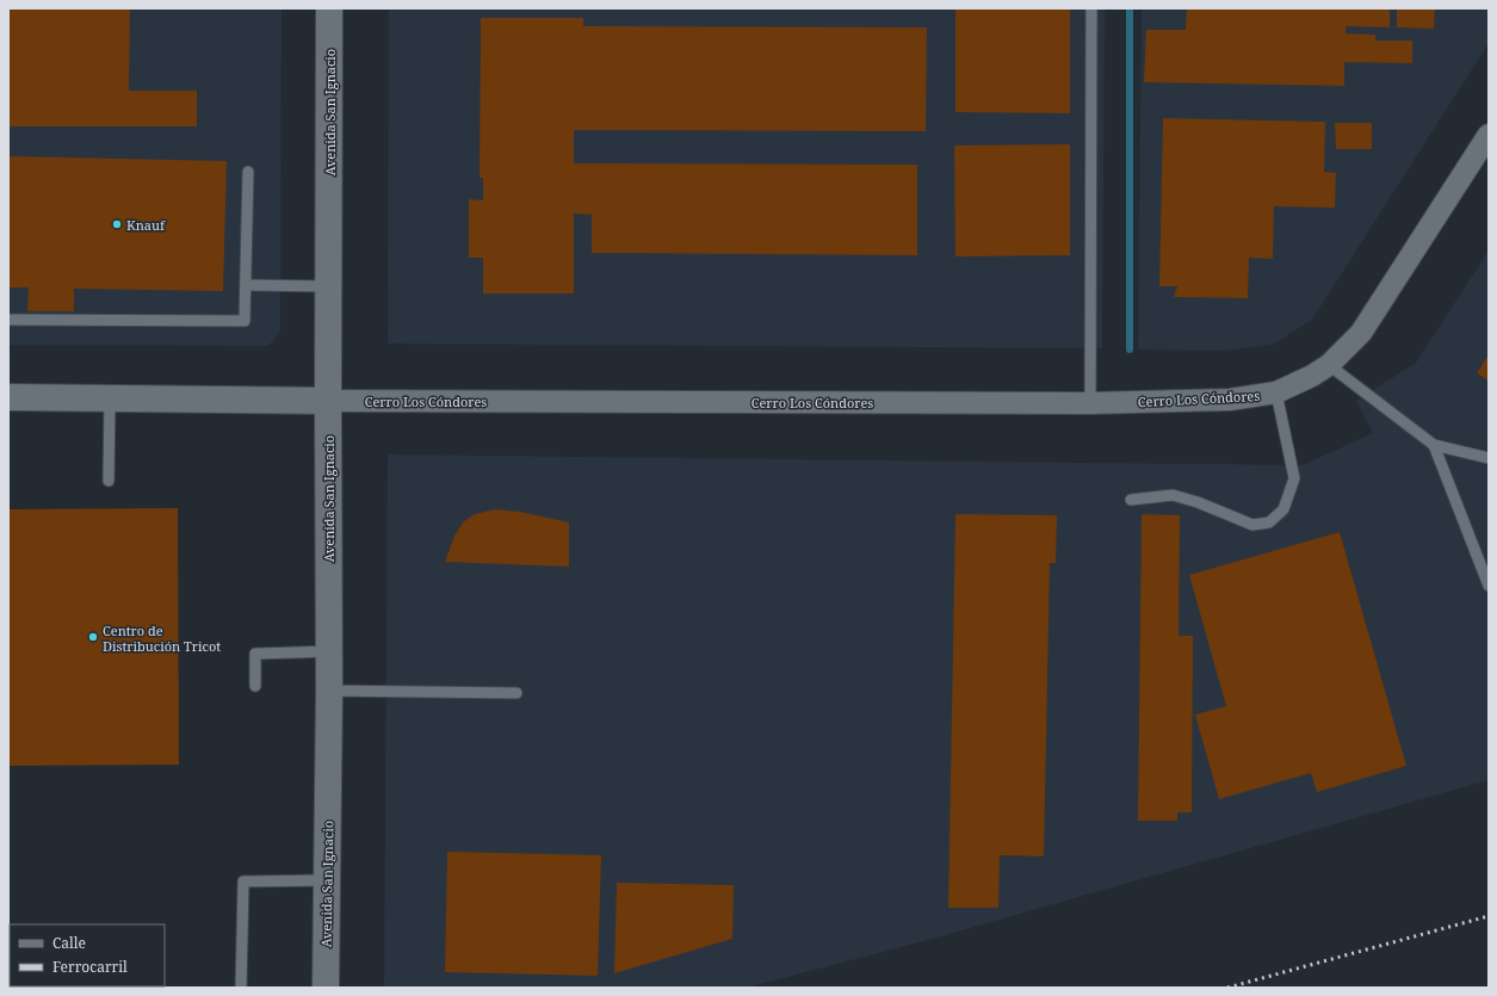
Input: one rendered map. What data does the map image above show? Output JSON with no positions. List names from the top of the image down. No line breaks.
{"streets":{"main road":["Avenida San Ignacio","Cerro Los Cóndores"]},"crossings":[["Avenida San Ignacio","Cerro Los Cóndores"]],"places":["Knauf","Centro de Distribución Tricot"],"legend":["Calle","Ferrocarril"]}
